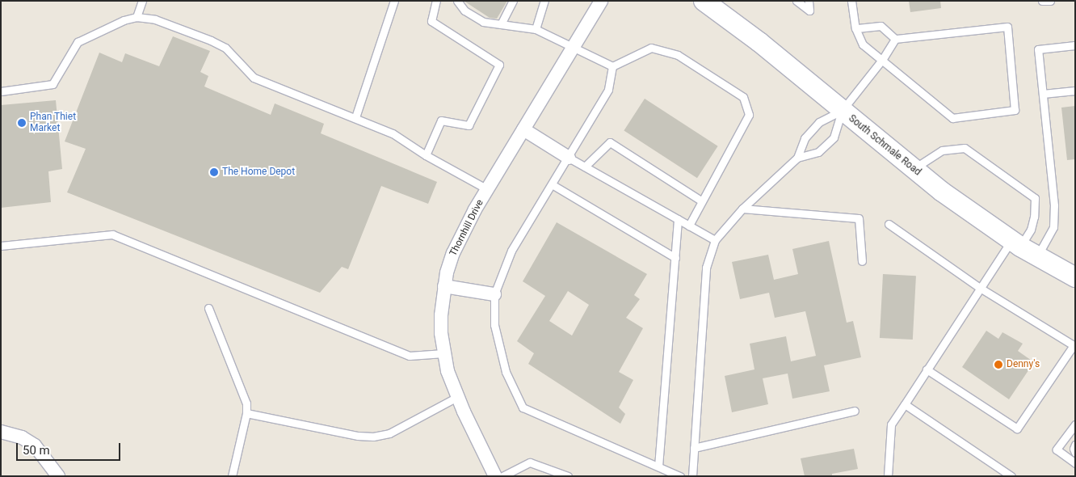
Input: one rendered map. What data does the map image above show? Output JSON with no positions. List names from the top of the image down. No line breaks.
{"streets":{"main road":["South Schmale Road"],"street":["Thornhill Drive"]},"places":["Phan Thiet Market","The Home Depot","Denny's"],"scale_bar":"50 m"}
